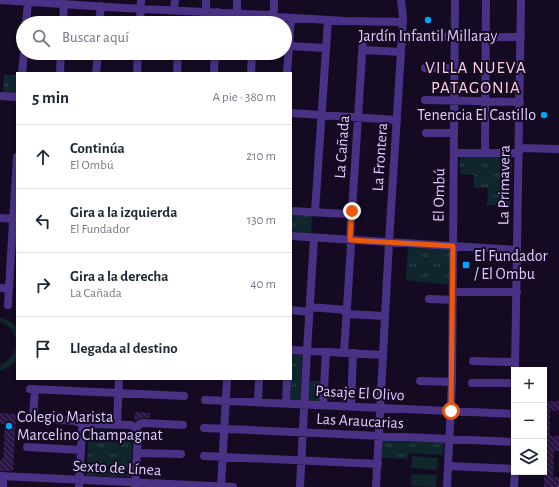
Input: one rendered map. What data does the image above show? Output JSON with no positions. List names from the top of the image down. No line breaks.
{"streets":{"street":["La Cañada","La Frontera","La Primavera","El Ombú","Pasaje El Olivo","Las Araucarias","Sexto de Línea"]},"crossings":[["La Frontera","Pasaje El Olivo"],["La Frontera","Las Araucarias"],["El Ombú","Pasaje El Olivo"],["El Ombú","Las Araucarias"]],"districts":["VILLA NUEVA PATAGONIA"],"places":{"other":["Jardín Infantil Millaray","Tenencia El Castillo","Colegio Marista Marcelino Champagnat"],"transit":["El Fundador / El Ombu"]},"page":{"search":"Buscar aquí","heading":["5 min","A pie · 380 m"],"list":[["Continúa","El Ombú","210 m"],["Gira a la izquierda","El Fundador","130 m"],["Gira a la derecha","La Cañada","40 m"],"Llegada al destino"],"map_buttons":["+","−"]}}
